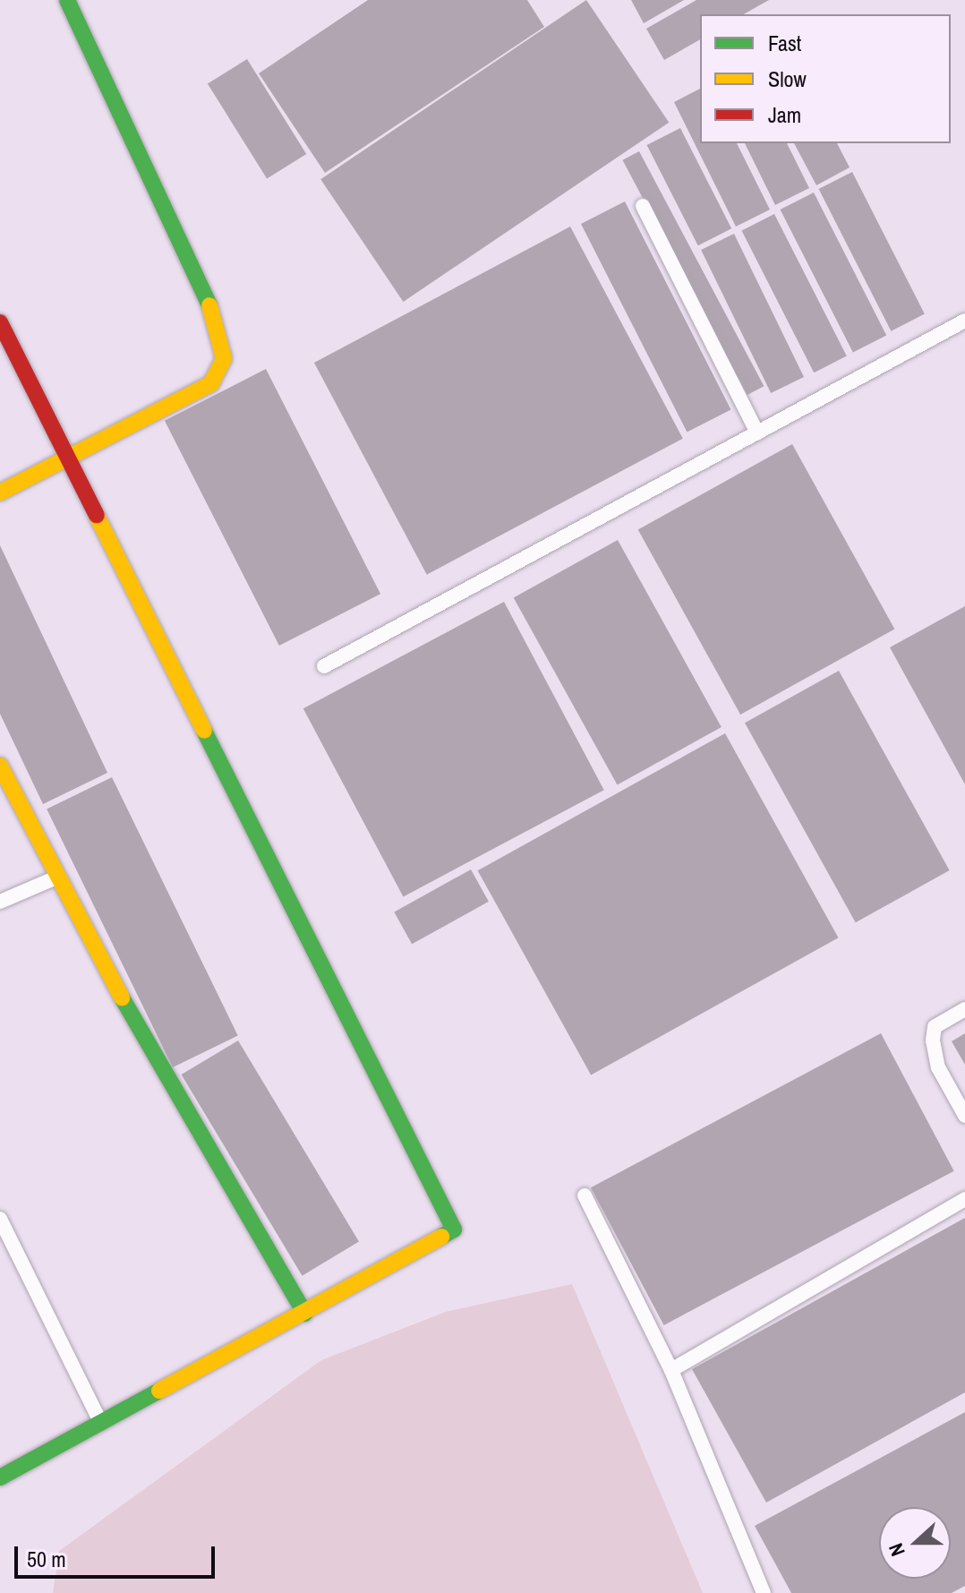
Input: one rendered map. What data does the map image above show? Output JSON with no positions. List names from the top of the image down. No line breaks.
{"legend":["Fast","Slow","Jam"],"scale_bar":"50 m","north":"left"}
